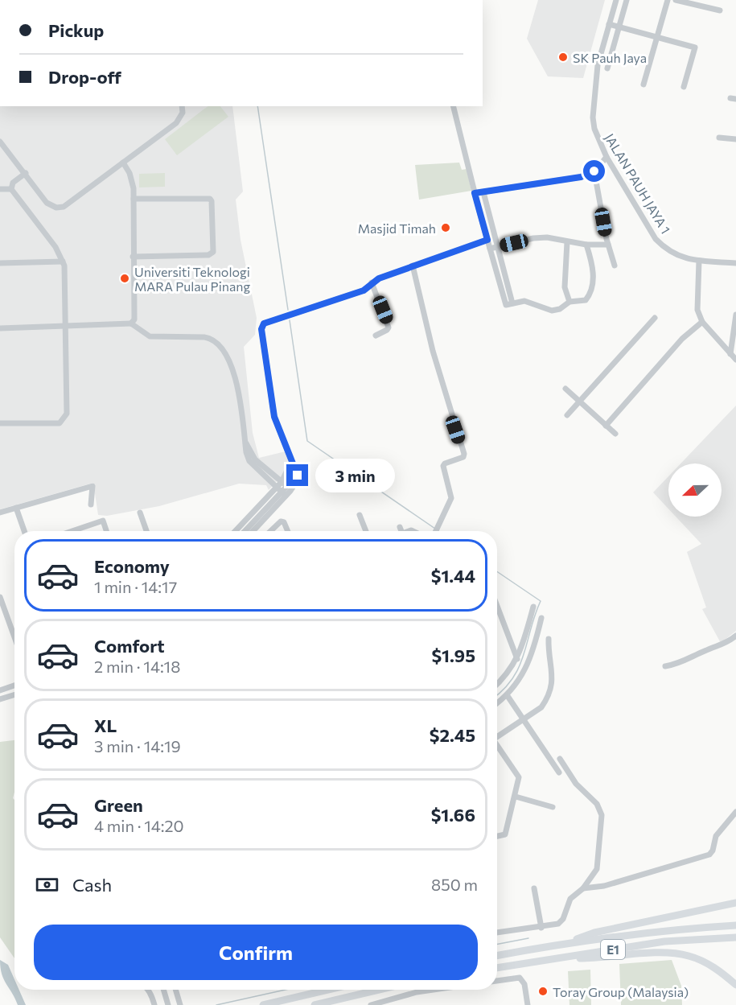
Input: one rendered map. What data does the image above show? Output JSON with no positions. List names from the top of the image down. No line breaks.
{"streets":{"highway":["E1"],"street":["JALAN PAUH JAYA 1"]},"places":["SK Pauh Jaya","Masjid Timah","Universiti Teknologi MARA Pulau Pinang","Toray Group (Malaysia)"],"north":"left","page":{"banner":["Pickup","Drop-off"],"bubble":"3 min","list":[{"name":"Economy","note":"1 min · 14:17","value":"$1.44"},{"name":"Comfort","note":"2 min · 14:18","value":"$1.95"},{"name":"XL","note":"3 min · 14:19","value":"$2.45"},{"name":"Green","note":"4 min · 14:20","value":"$1.66"}],"pay":["Cash","850 m"],"buttons":"Confirm"}}
